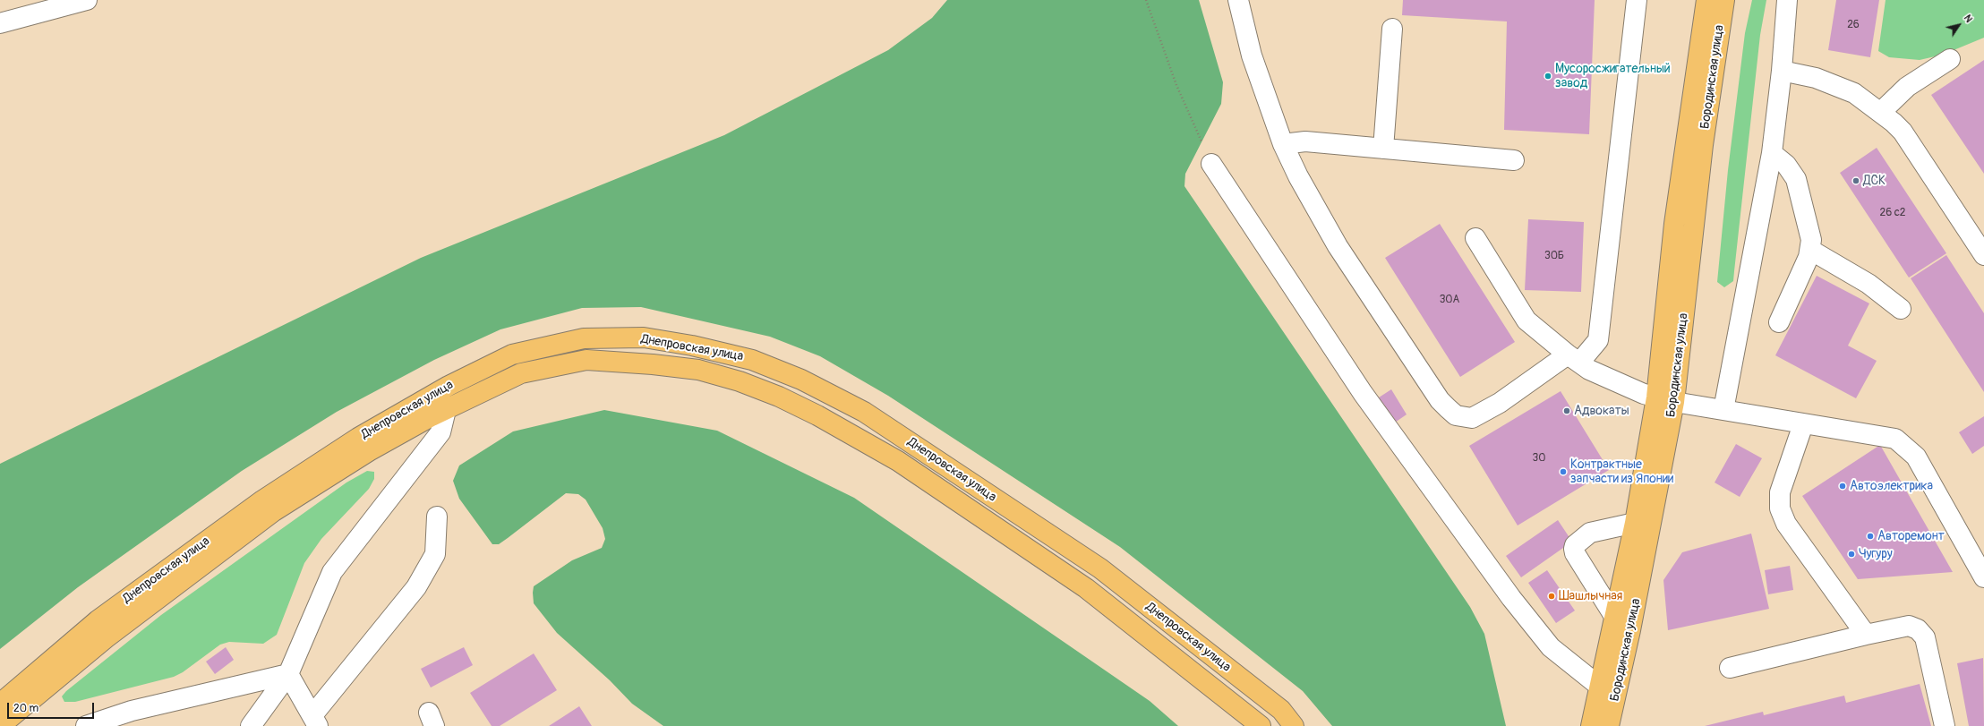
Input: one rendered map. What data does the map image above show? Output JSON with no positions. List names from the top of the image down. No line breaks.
{"streets":{"main road":["Бородинская улица","Днепровская улица"]},"places":["Мусоросжигательный завод","ДСК","Адвокаты","Контрактные запчасти из Японии","Автоэлектрика","Авторемонт","Чугуру","Шашлычная"],"house_numbers":["26","26 с2","30Б","30А","30"],"scale_bar":"20 m","north":"top right"}
